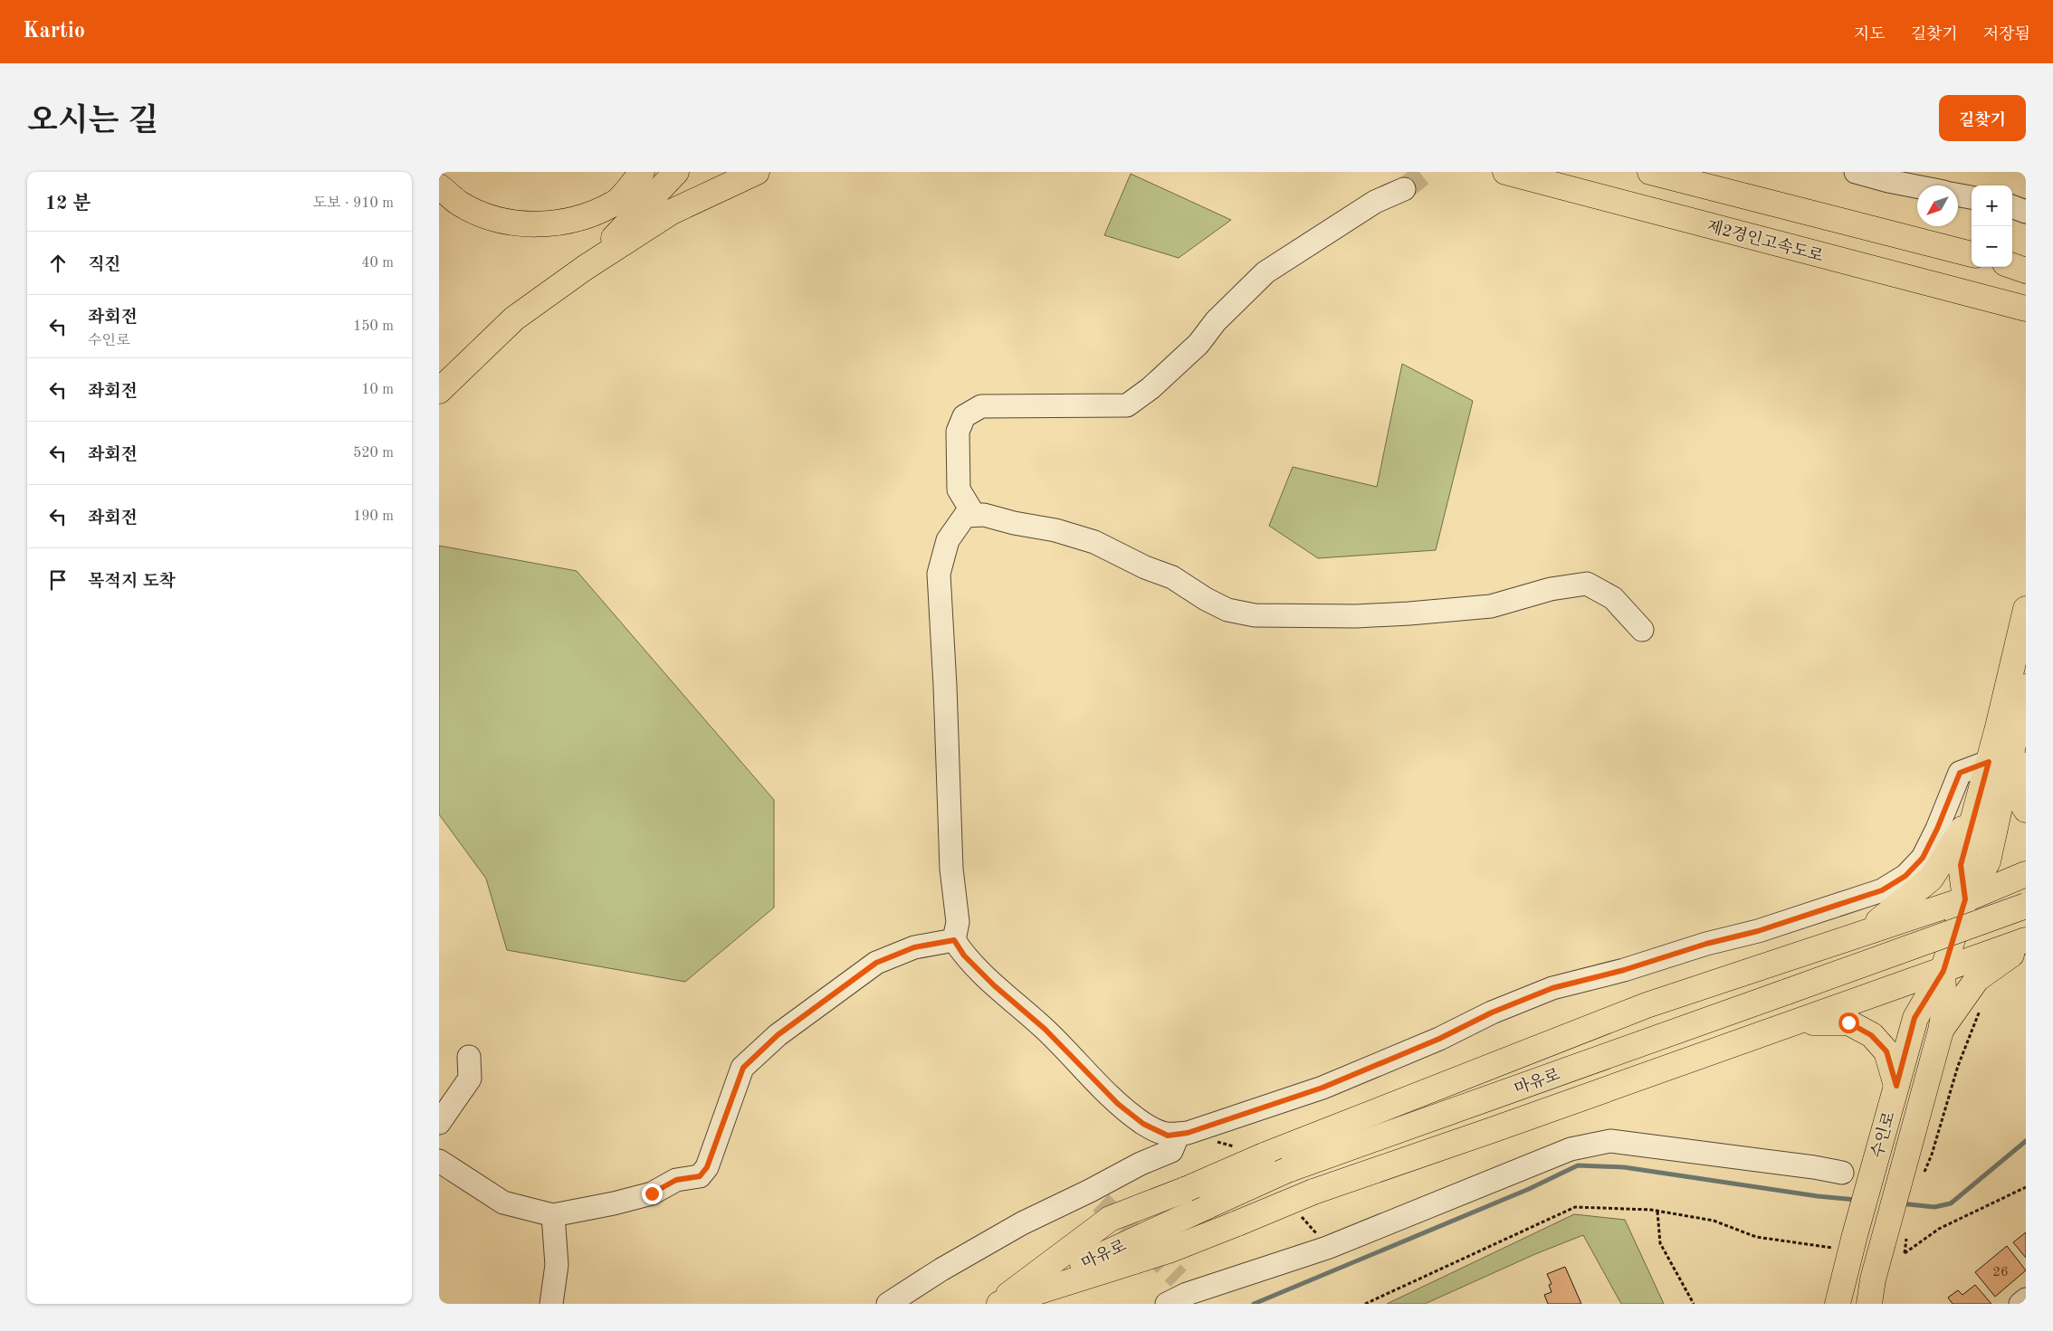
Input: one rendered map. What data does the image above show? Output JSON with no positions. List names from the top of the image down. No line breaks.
{"streets":{"main road":["제2경인고속도로","마유로","수인로"]},"house_numbers":["26"],"north":"bottom left","page":{"header":"Kartio","nav":["지도","길찾기","저장됨"],"title":"오시는 길","buttons":"길찾기","heading":["12 분","도보 · 910 m"],"map_buttons":["+","−"],"list":[["직진","40 m"],["좌회전","수인로","150 m"],["좌회전","10 m"],["좌회전","520 m"],["좌회전","190 m"],"목적지 도착"]}}
